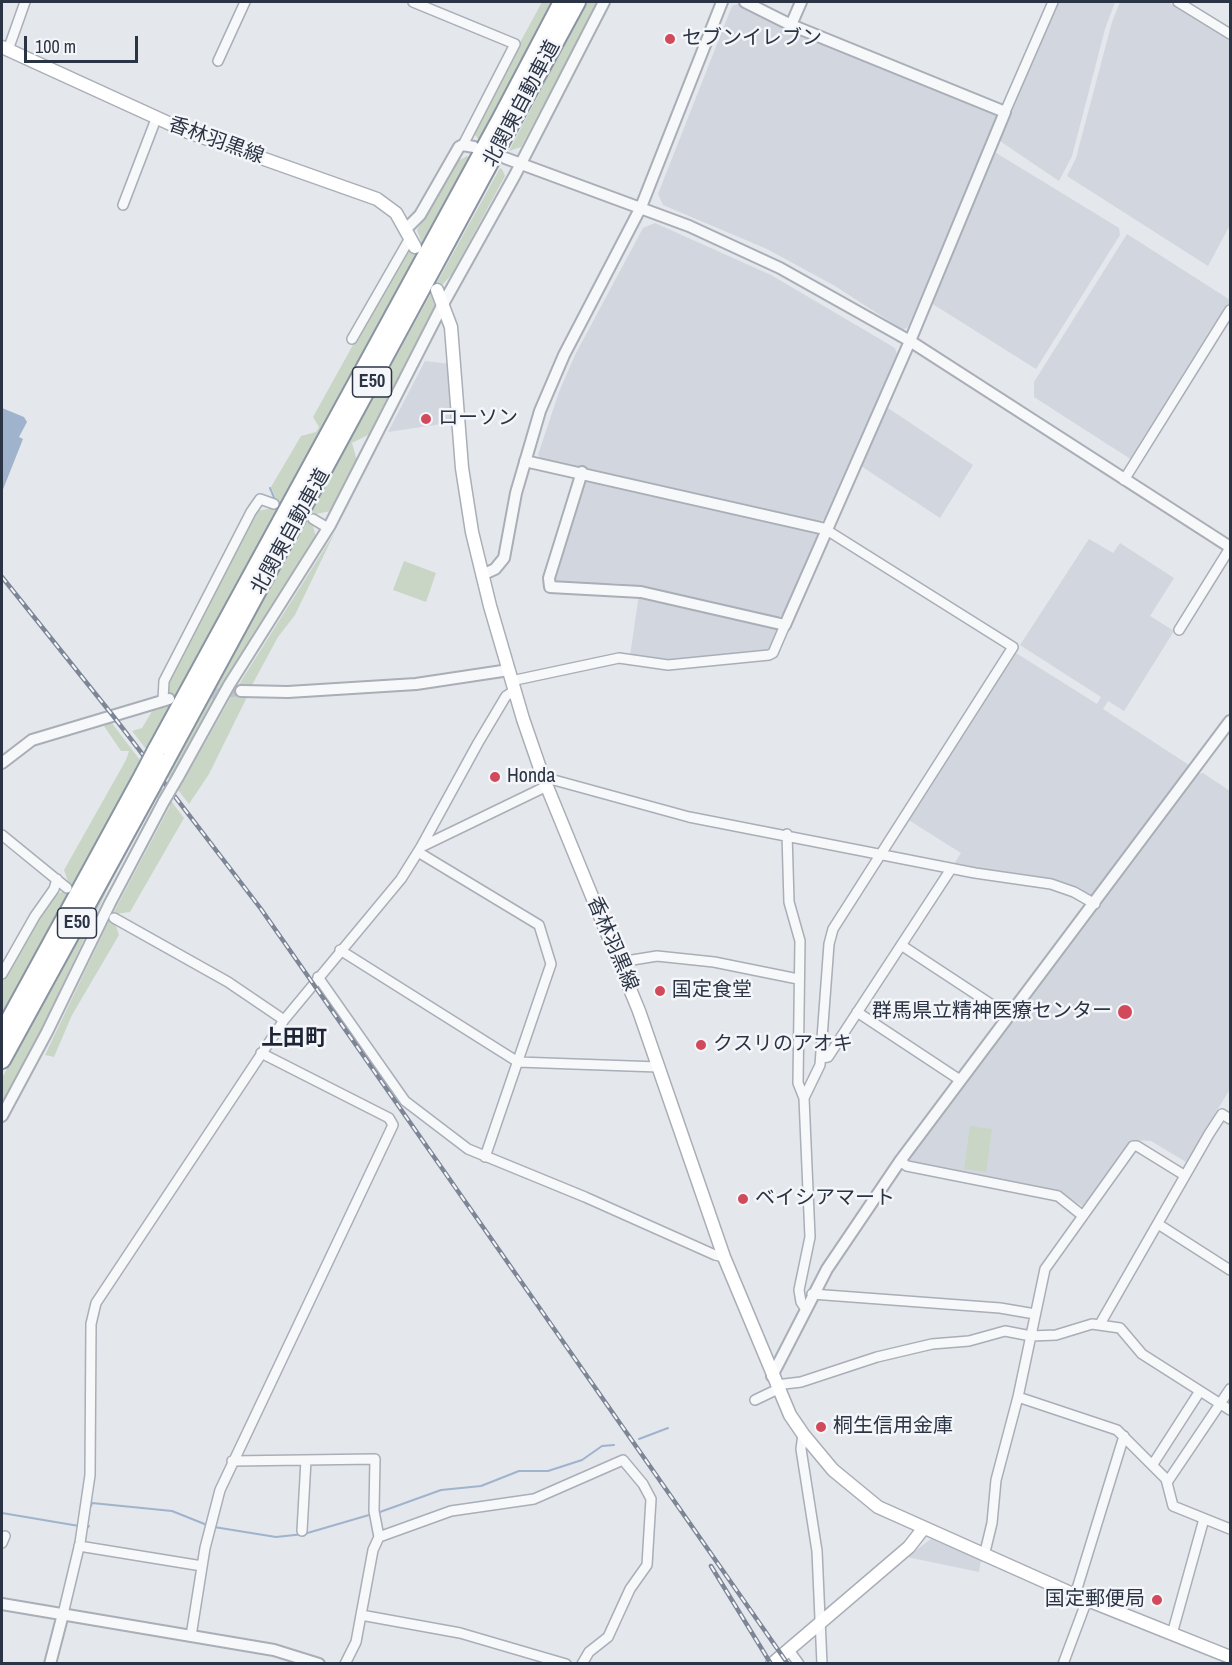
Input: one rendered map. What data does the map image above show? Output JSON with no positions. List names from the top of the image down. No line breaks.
{"streets":{"highway":["北関東自動車道","E50"],"main road":["香林羽黒線"]},"districts":["上田町"],"places":["セブンイレブン","ローソン","Honda","国定食堂","群馬県立精神医療センター","クスリのアオキ","ベイシアマート","桐生信用金庫","国定郵便局"],"scale_bar":"100 m"}
